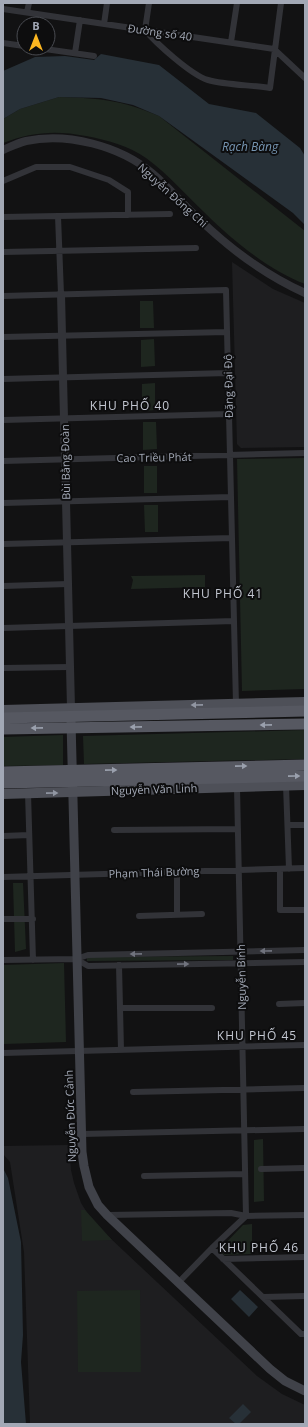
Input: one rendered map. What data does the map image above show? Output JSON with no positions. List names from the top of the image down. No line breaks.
{"streets":{"highway":["Nguyễn Văn Linh"],"main road":["Nguyễn Đức Cảnh"],"street":["Đường số 40","Nguyễn Đổng Chi","Đặng Đại Độ","Cao Triều Phát","Bùi Bằng Đoàn","Phạm Thái Bường","Nguyễn Bính"]},"crossings":[["Đặng Đại Độ","Cao Triều Phát"],["Đặng Đại Độ","Bùi Bằng Đoàn"],["Cao Triều Phát","Bùi Bằng Đoàn"],["Bùi Bằng Đoàn","Nguyễn Đức Cảnh"],["Nguyễn Văn Linh","Nguyễn Bính"],["Nguyễn Văn Linh","Nguyễn Đức Cảnh"],["Phạm Thái Bường","Nguyễn Bính"],["Phạm Thái Bường","Nguyễn Đức Cảnh"]],"districts":["KHU PHỐ 40","KHU PHỐ 41","KHU PHỐ 45","KHU PHỐ 46"],"water":["Rạch Bàng"],"north":"top"}
